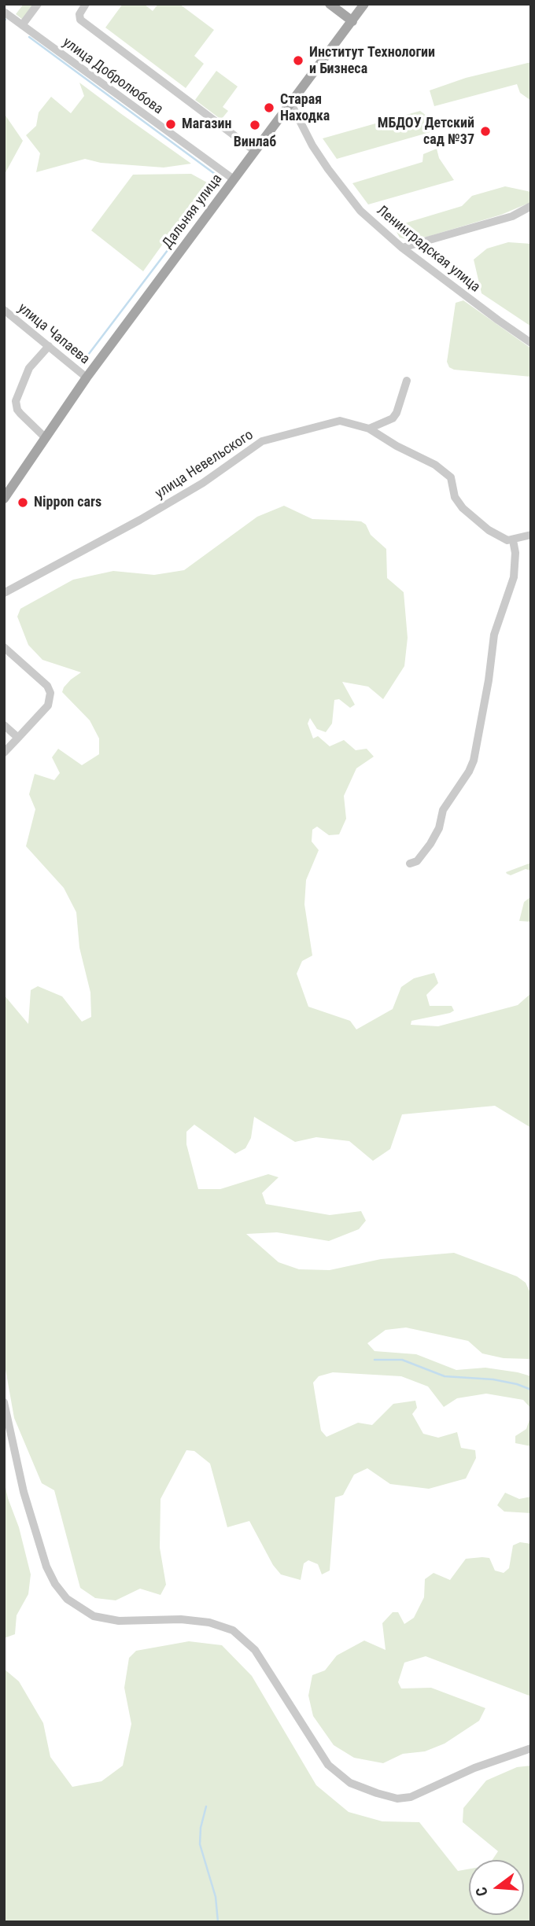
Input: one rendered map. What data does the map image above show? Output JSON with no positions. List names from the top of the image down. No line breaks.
{"streets":{"main road":["Дальняя улица"],"street":["улица Добролюбова","Ленинградская улица","улица Чапаева","улица Невельского"]},"crossings":[["улица Добролюбова","Дальняя улица"],["Дальняя улица","Ленинградская улица"],["Дальняя улица","улица Чапаева"]],"places":["Институт Технологии и Бизнеса","Старая Находка","Магазин","Винлаб","МБДОУ Детский сад №37","Nippon cars"],"north":"left"}
